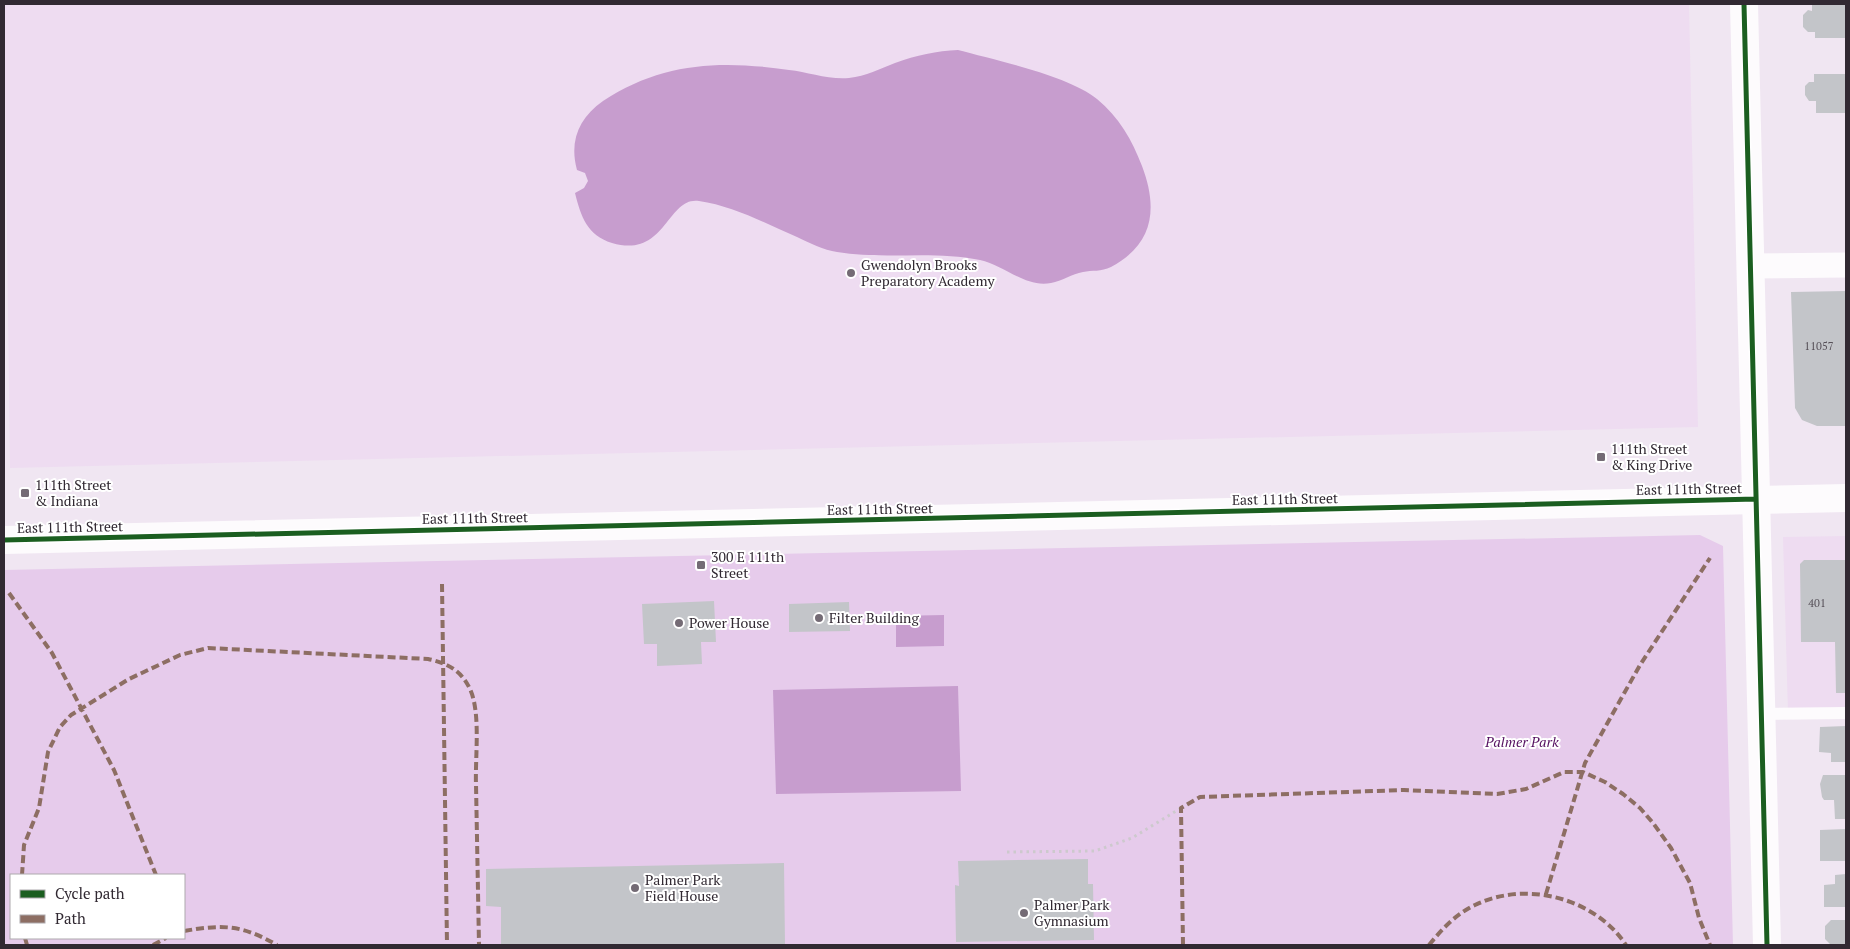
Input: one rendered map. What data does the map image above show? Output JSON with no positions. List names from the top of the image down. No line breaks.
{"streets":{"main road":["East 111th Street"]},"parks":["Palmer Park"],"places":{"other":["Gwendolyn Brooks Preparatory Academy","Filter Building","Power House","Palmer Park Field House","Palmer Park Gymnasium"],"transit":["111th Street & King Drive","111th Street & Indiana","300 E 111th Street"]},"house_numbers":["11057","401"],"legend":["Cycle path","Path"]}
